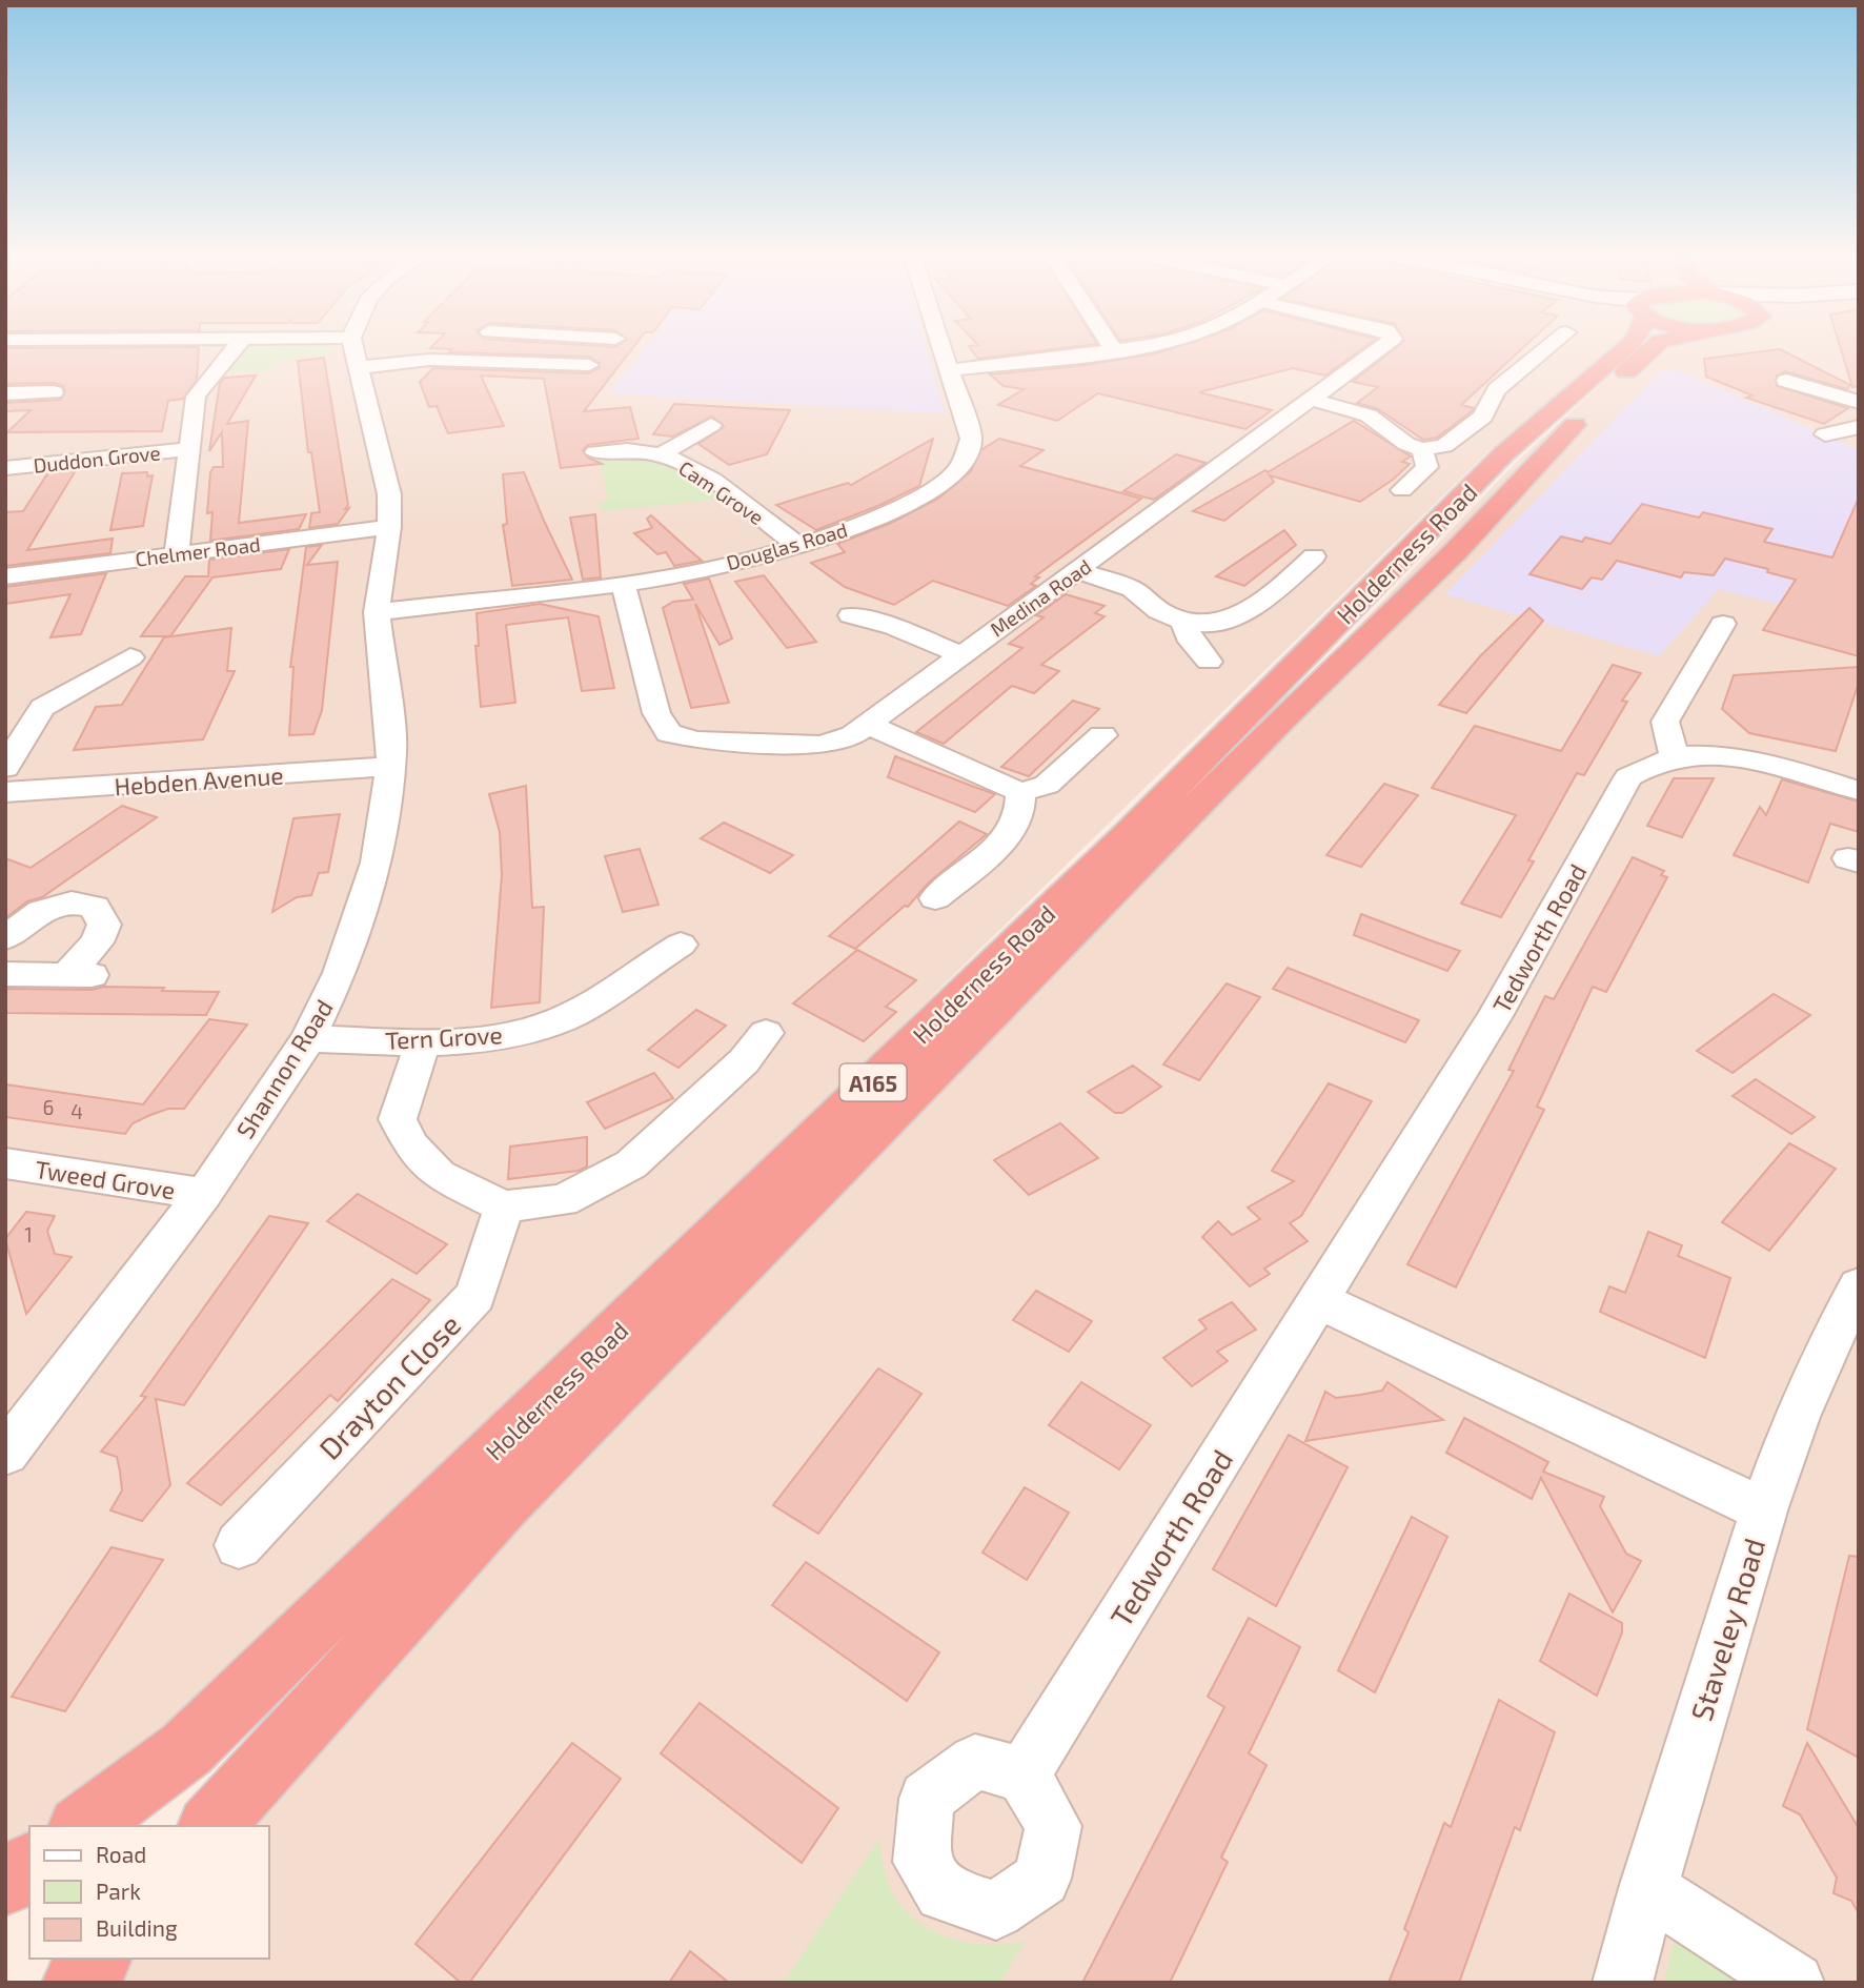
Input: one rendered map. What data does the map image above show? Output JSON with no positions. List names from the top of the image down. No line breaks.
{"streets":{"highway":["Holderness Road","A165"],"street":["Duddon Grove","Cam Grove","Douglas Road","Chelmer Road","Medina Road","Hebden Avenue","Tedworth Road","Tern Grove","Shannon Road","Tweed Grove","Drayton Close","Staveley Road"]},"crossings":[["Cam Grove","Douglas Road"],["Douglas Road","Medina Road"],["Douglas Road","Shannon Road"],["Chelmer Road","Shannon Road"],["Hebden Avenue","Shannon Road"],["Tern Grove","Shannon Road"],["Shannon Road","Tweed Grove"]],"house_numbers":["6","4","1"],"legend":["Road","Park","Building"]}
